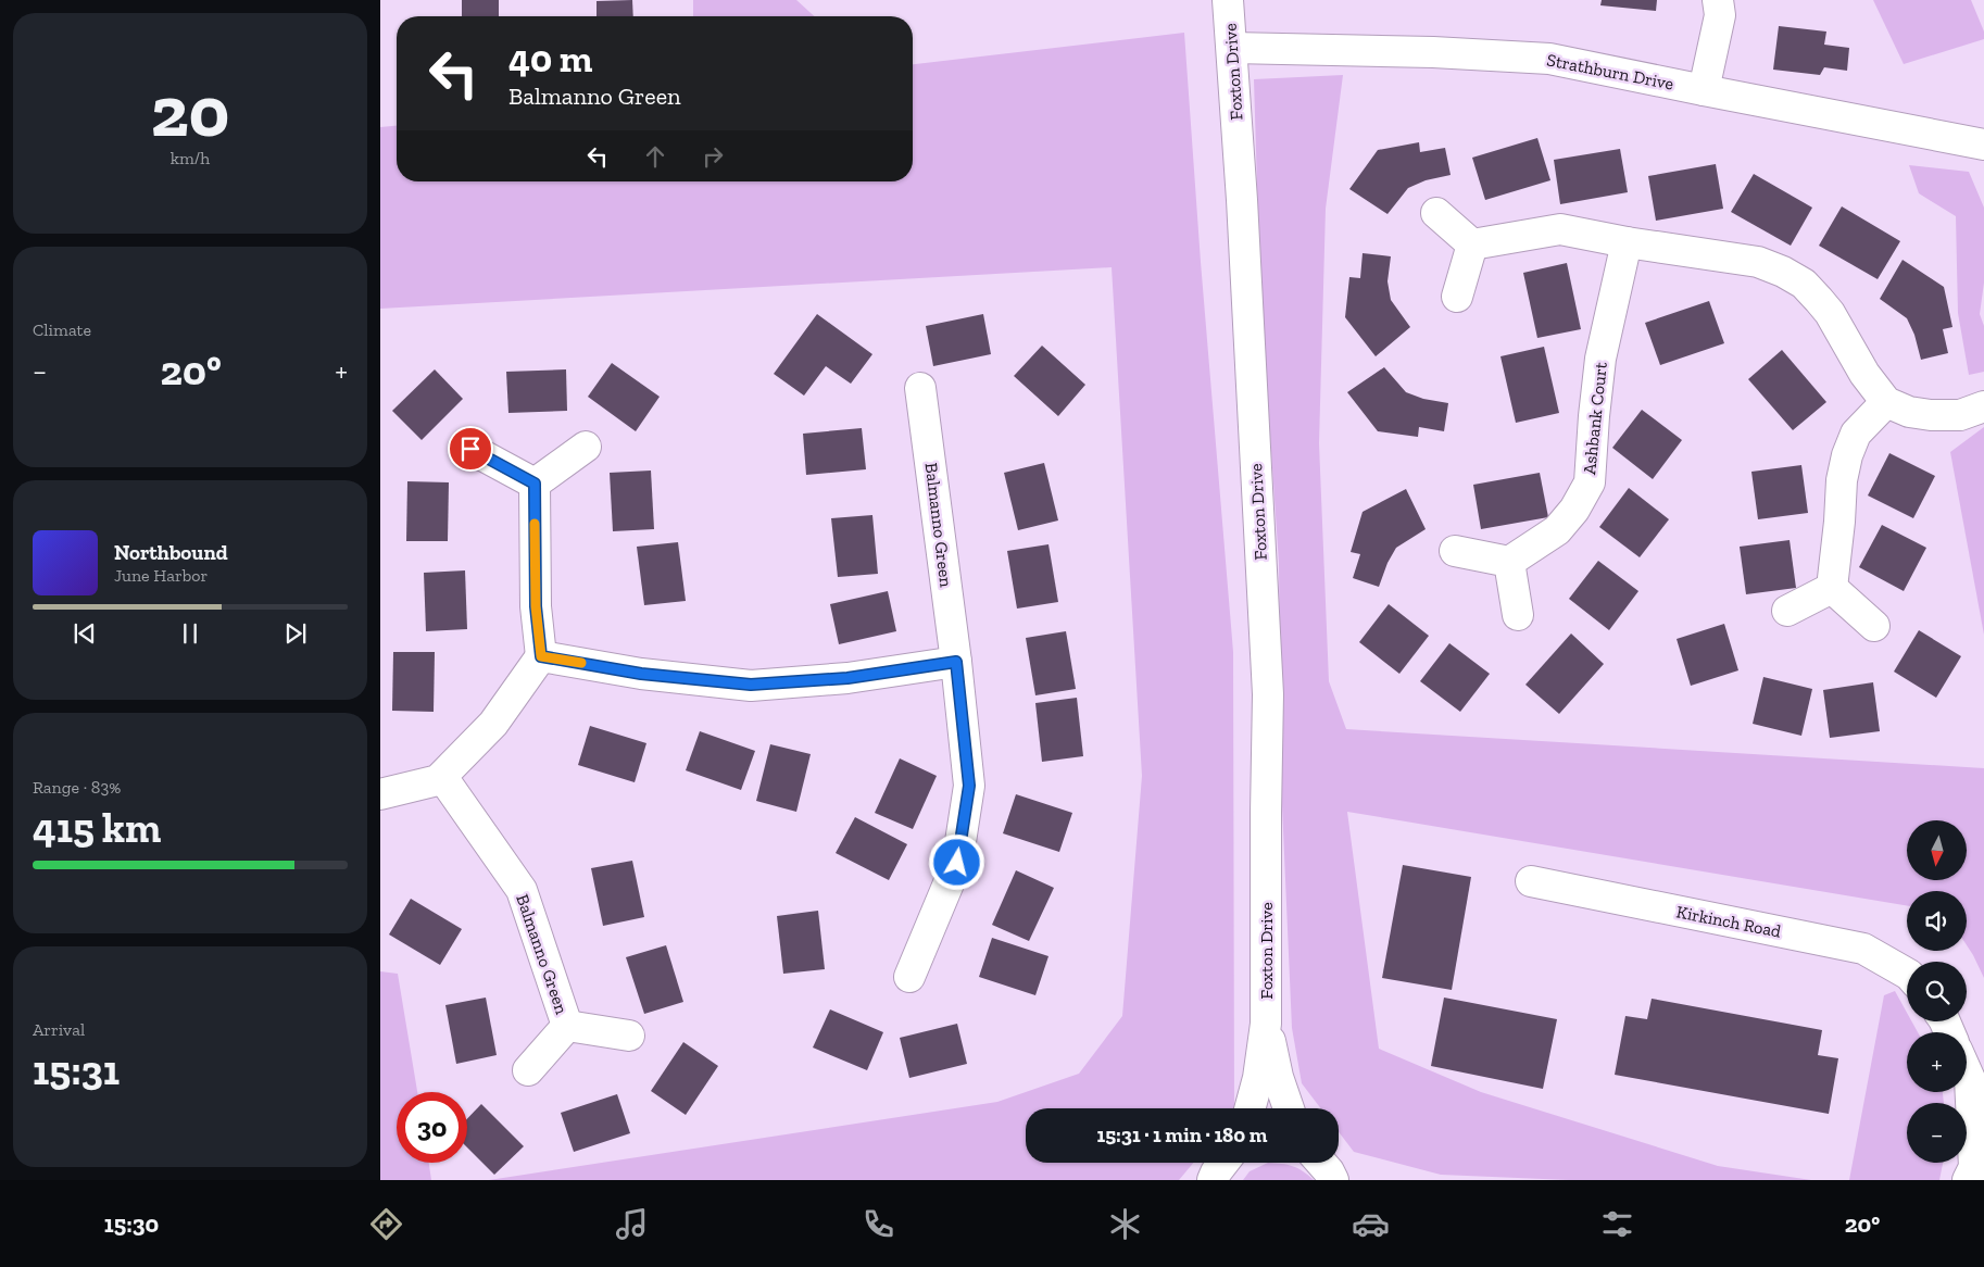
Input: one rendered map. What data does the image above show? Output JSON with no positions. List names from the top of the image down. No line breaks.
{"streets":{"street":["Foxton Drive","Strathburn Drive","Ashbank Court","Balmanno Green","Kirkinch Road"]},"crossings":[["Foxton Drive","Strathburn Drive"]],"north":"bottom","page":{"tile":[["20","km/h"],"Climate",["Range · 83%","415 km"],["Arrival","15:31"]],"turn":["40 m","Balmanno Green"],"heat":["−","20°","+"],"song":["Northbound","June Harbor"],"map_buttons":["+","−"],"limit":"30","trip":"15:31 · 1 min · 180 m","tabs":["15:30","20°"]}}
